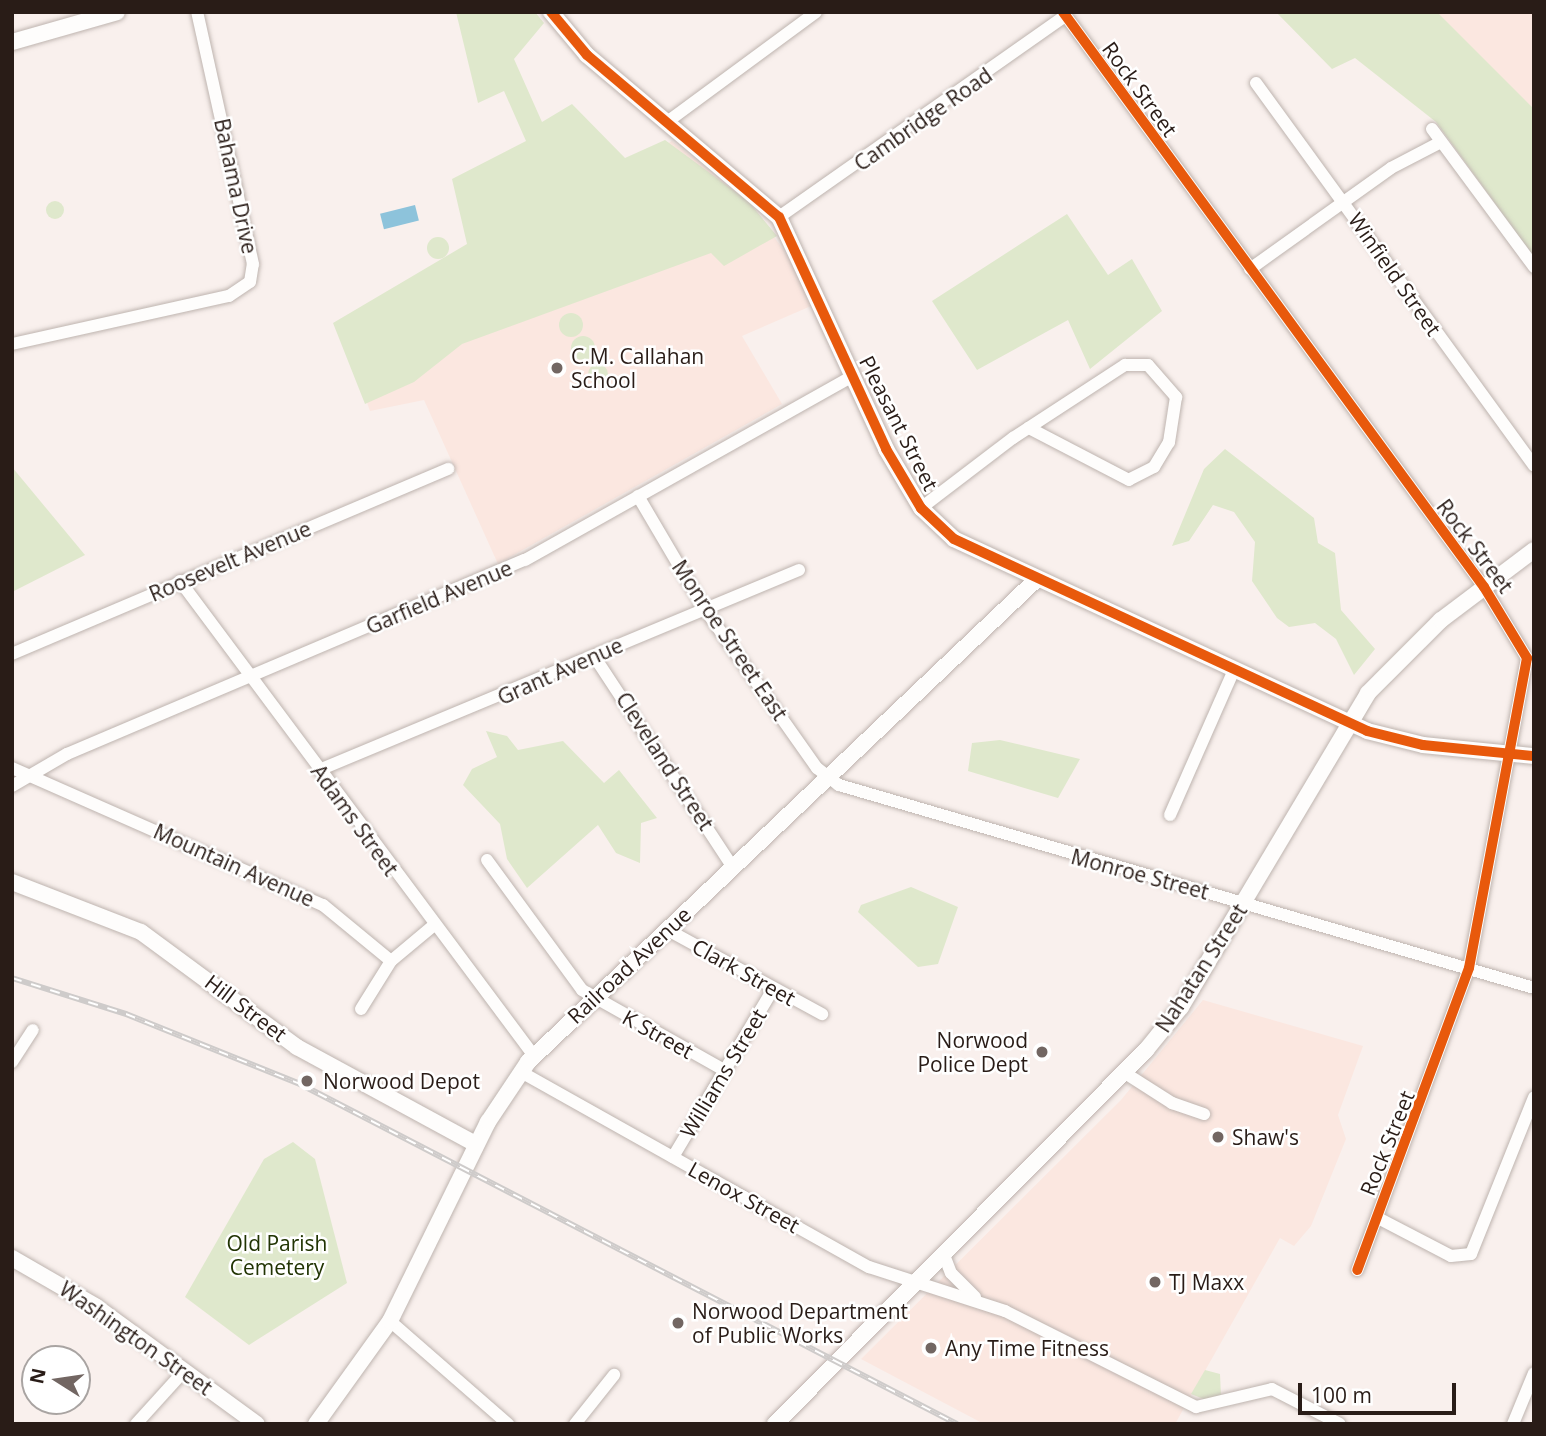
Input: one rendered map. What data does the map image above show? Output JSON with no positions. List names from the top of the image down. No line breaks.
{"streets":{"street":["Rock Street","Cambridge Road","Bahama Drive","Winfield Street","Pleasant Street","Roosevelt Avenue","Garfield Avenue","Monroe Street East","Grant Avenue","Cleveland Street","Adams Street","Mountain Avenue","Monroe Street","Railroad Avenue","Nahatan Street","Clark Street","Hill Street","K Street","Williams Street","Lenox Street","Washington Street"]},"crossings":[["Rock Street","Cambridge Road"],["Rock Street","Pleasant Street"],["Rock Street","Monroe Street"],["Rock Street","Nahatan Street"],["Cambridge Road","Pleasant Street"],["Pleasant Street","Garfield Avenue"],["Pleasant Street","Railroad Avenue"],["Pleasant Street","Nahatan Street"],["Roosevelt Avenue","Adams Street"],["Garfield Avenue","Monroe Street East"],["Garfield Avenue","Adams Street"],["Garfield Avenue","Mountain Avenue"],["Monroe Street East","Grant Avenue"],["Monroe Street East","Monroe Street"],["Monroe Street East","Railroad Avenue"],["Grant Avenue","Cleveland Street"],["Grant Avenue","Adams Street"],["Cleveland Street","Railroad Avenue"],["Adams Street","Railroad Avenue"],["Monroe Street","Railroad Avenue"],["Monroe Street","Nahatan Street"],["Railroad Avenue","Clark Street"],["Railroad Avenue","Hill Street"],["Railroad Avenue","K Street"],["Railroad Avenue","Lenox Street"],["Nahatan Street","Lenox Street"],["Clark Street","Williams Street"],["K Street","Williams Street"],["Williams Street","Lenox Street"]],"parks":["Old Parish Cemetery"],"places":["C.M. Callahan School","Norwood Police Dept","Norwood Depot","Shaw's","TJ Maxx","Norwood Department of Public Works","Any Time Fitness"],"scale_bar":"100 m","north":"left"}
